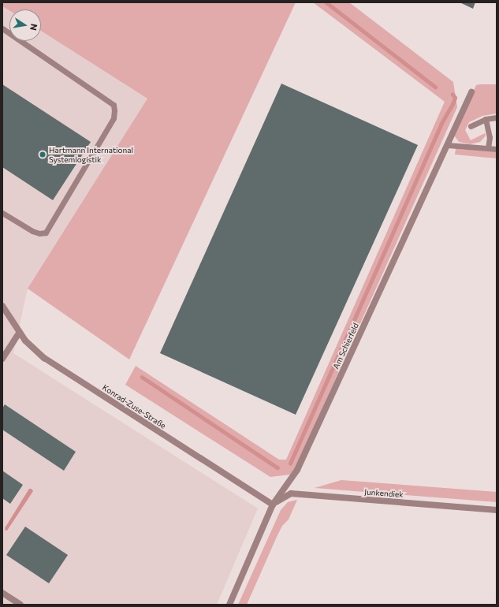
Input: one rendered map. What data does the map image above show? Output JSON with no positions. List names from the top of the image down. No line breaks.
{"streets":{"street":["Am Schierfeld","Konrad-Zuse-Straße","Junkendiek"]},"crossings":[["Am Schierfeld","Konrad-Zuse-Straße"],["Am Schierfeld","Junkendiek"],["Konrad-Zuse-Straße","Junkendiek"]],"places":["Hartmann International Systemlogistik"],"north":"right"}
